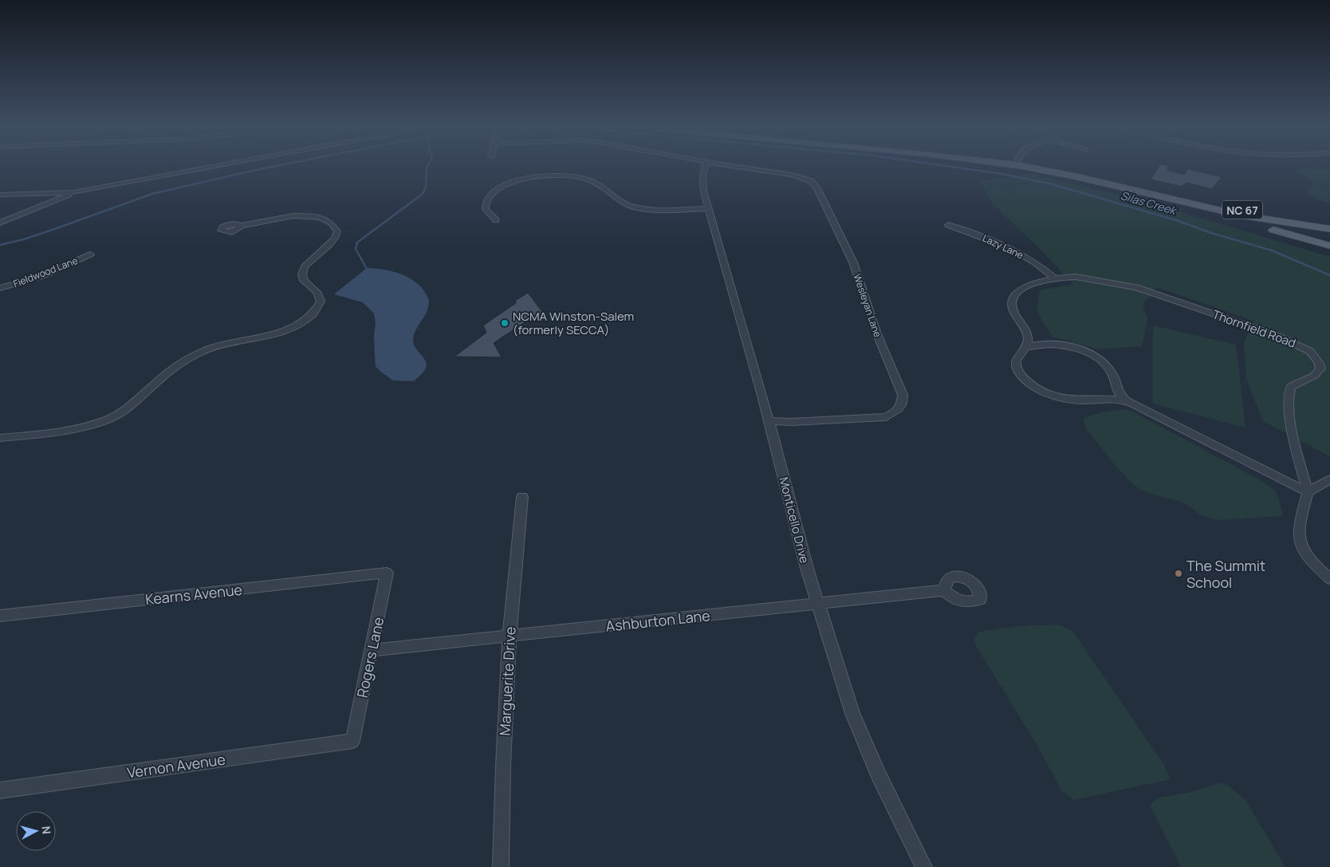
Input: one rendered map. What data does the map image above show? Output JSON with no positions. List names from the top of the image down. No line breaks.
{"streets":{"main road":["NC 67"],"street":["Lazy Lane","Fieldwood Lane","Wesleyan Lane","Thornfield Road","Monticello Drive","Kearns Avenue","Ashburton Lane","Rogers Lane","Marguerite Drive","Vernon Avenue"]},"crossings":[["Lazy Lane","Thornfield Road"],["Wesleyan Lane","Monticello Drive"],["Monticello Drive","Ashburton Lane"],["Kearns Avenue","Rogers Lane"],["Ashburton Lane","Rogers Lane"],["Ashburton Lane","Marguerite Drive"],["Rogers Lane","Vernon Avenue"]],"water":["Silas Creek"],"places":["NCMA Winston-Salem (formerly SECCA)","The Summit School"],"north":"right"}
